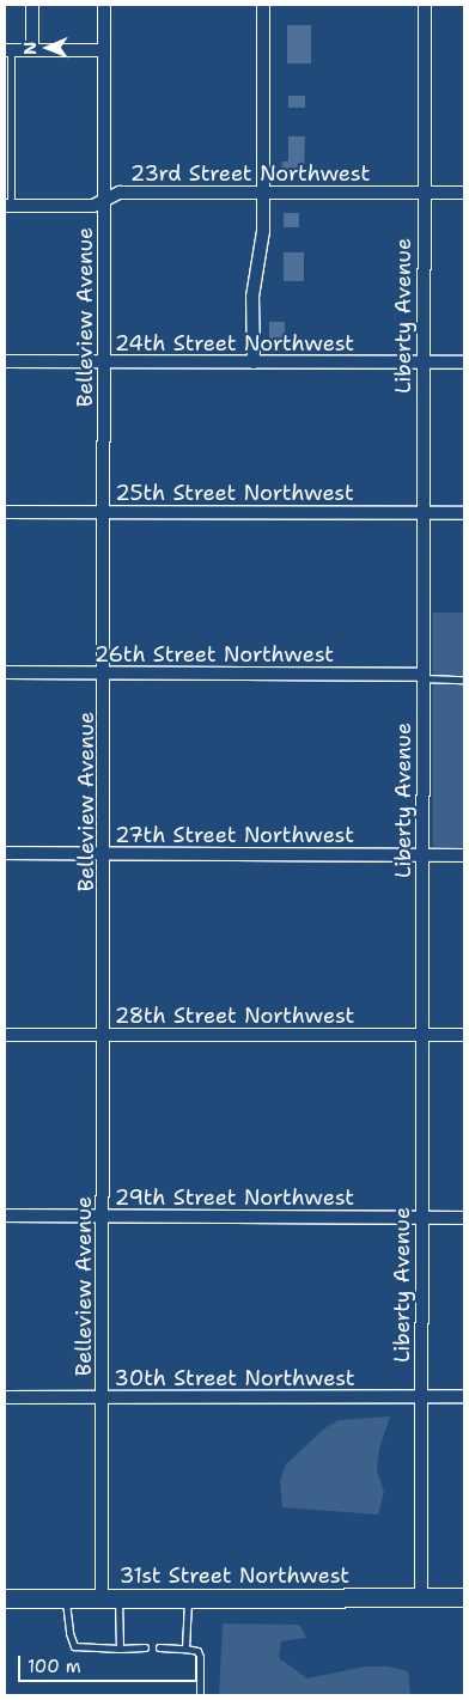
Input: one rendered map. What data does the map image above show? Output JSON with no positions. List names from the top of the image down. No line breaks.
{"streets":{"main road":["31st Street Northwest"],"street":["23rd Street Northwest","Liberty Avenue","Belleview Avenue","24th Street Northwest","25th Street Northwest","26th Street Northwest","27th Street Northwest","28th Street Northwest","29th Street Northwest","30th Street Northwest"]},"crossings":[["23rd Street Northwest","Liberty Avenue"],["23rd Street Northwest","Belleview Avenue"],["Liberty Avenue","24th Street Northwest"],["Liberty Avenue","25th Street Northwest"],["Liberty Avenue","26th Street Northwest"],["Liberty Avenue","27th Street Northwest"],["Liberty Avenue","28th Street Northwest"],["Liberty Avenue","29th Street Northwest"],["Liberty Avenue","30th Street Northwest"],["Liberty Avenue","31st Street Northwest"],["Belleview Avenue","24th Street Northwest"],["Belleview Avenue","25th Street Northwest"],["Belleview Avenue","26th Street Northwest"],["Belleview Avenue","27th Street Northwest"],["Belleview Avenue","28th Street Northwest"],["Belleview Avenue","29th Street Northwest"],["Belleview Avenue","30th Street Northwest"],["Belleview Avenue","31st Street Northwest"]],"scale_bar":"100 m","north":"left"}
